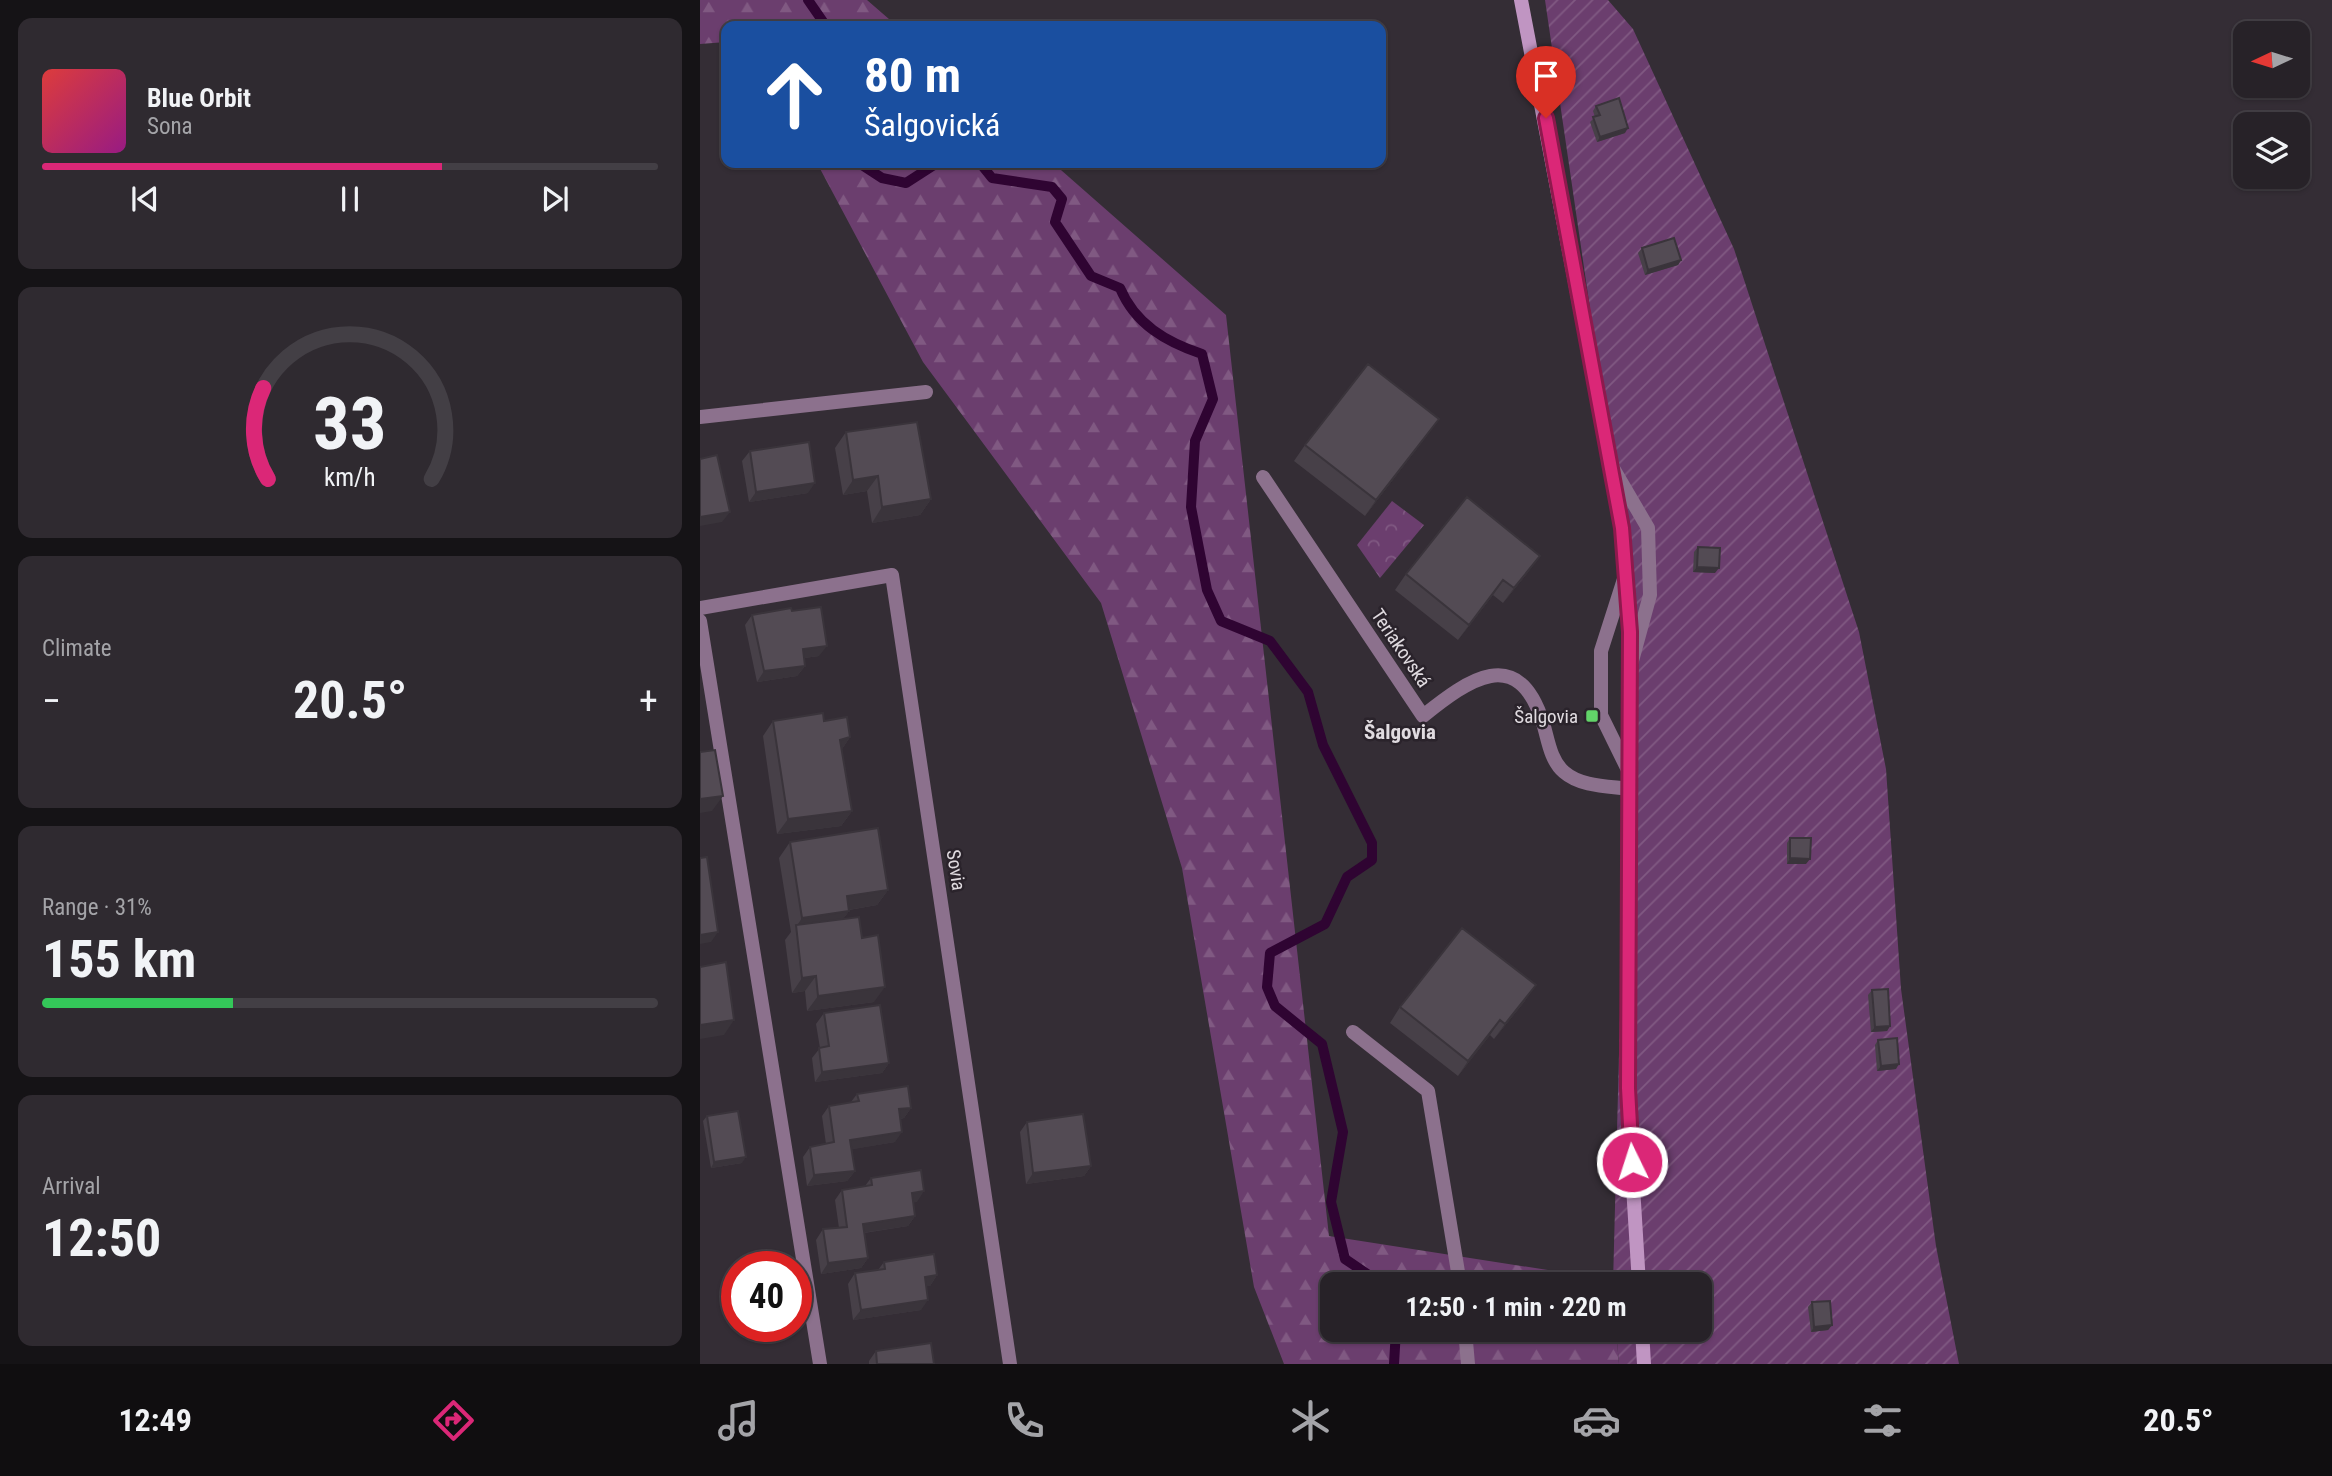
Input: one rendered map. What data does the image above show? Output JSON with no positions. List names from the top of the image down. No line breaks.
{"streets":{"street":["Teriakovská","Sovia"]},"districts":["Šalgovia"],"places":{"transit":["Šalgovia"]},"north":"left","page":{"turn":["80 m","Šalgovická"],"song":["Blue Orbit","Sona"],"tile":["Climate",["Range · 31%","155 km"],["Arrival","12:50"]],"heat":["−","20.5°","+"],"limit":"40","trip":"12:50 · 1 min · 220 m","tabs":["12:49","20.5°"],"gauge":["33","km/h"]}}
